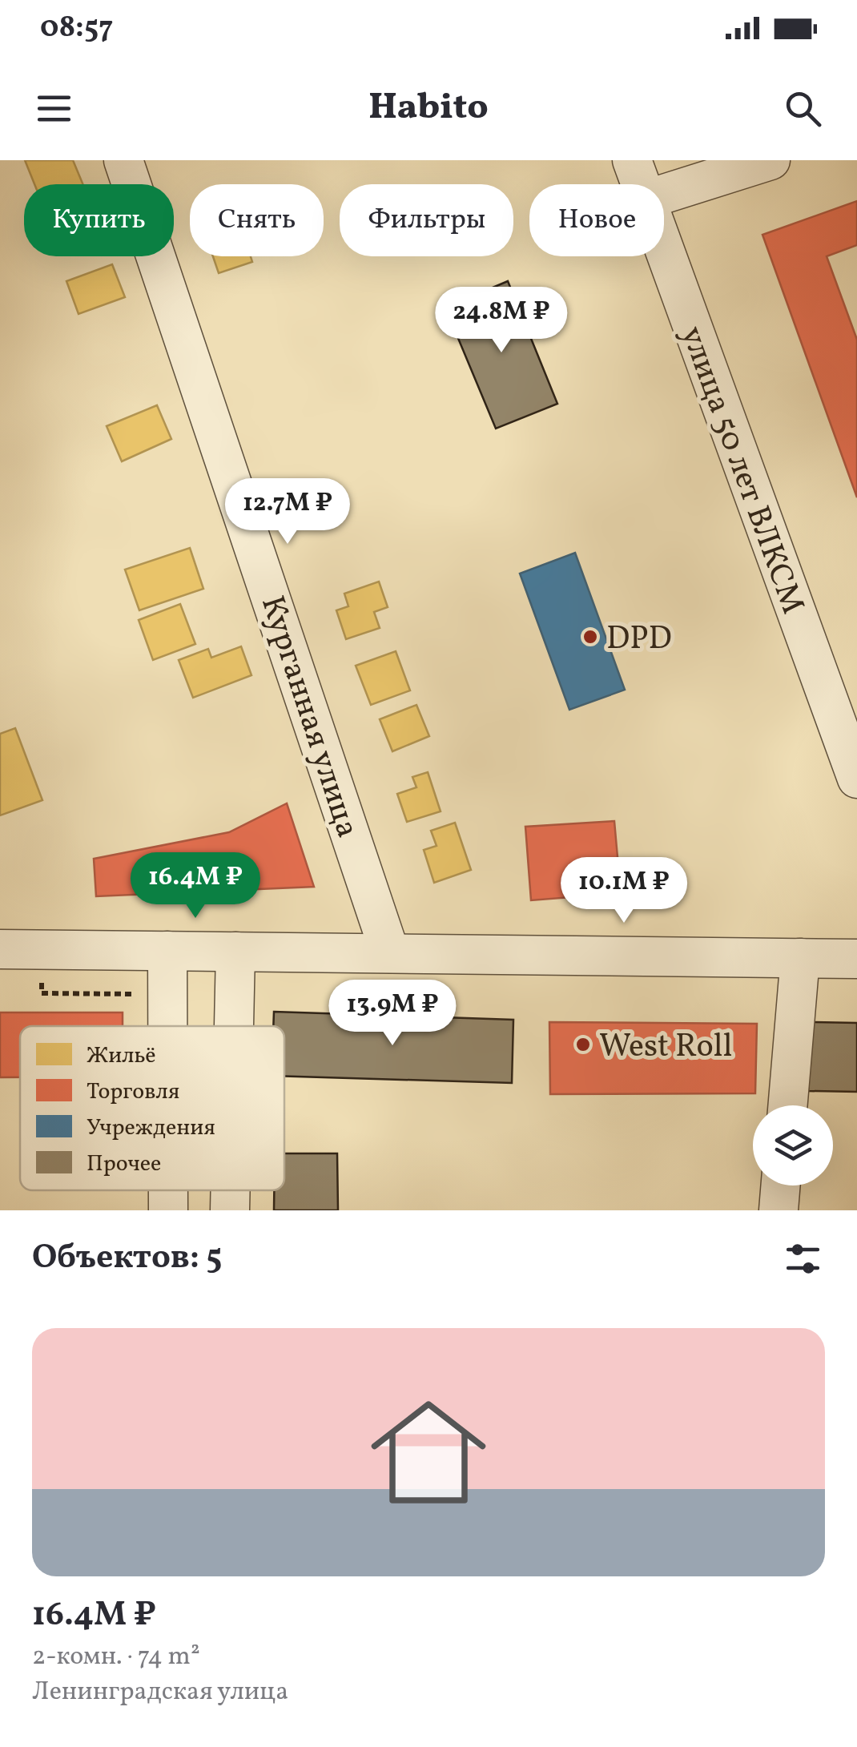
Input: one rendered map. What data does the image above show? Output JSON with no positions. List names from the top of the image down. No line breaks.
{"streets":{"street":["улица 50 лет ВЛКСМ","Курганная улица"]},"places":["DPD","West Roll"],"legend":["Жильё","Торговля","Учреждения","Прочее"],"page":{"status":"08:57","header":"Habito","chip":["Купить","Снять","Фильтры","Новое"],"price":["24.8M ₽","12.7M ₽","16.4M ₽","10.1M ₽","13.9M ₽"],"heading":"Объектов: 5","list":[{"name":"16.4M ₽","note":"2-комн. · 74 m² · Ленинградская улица"}]}}
